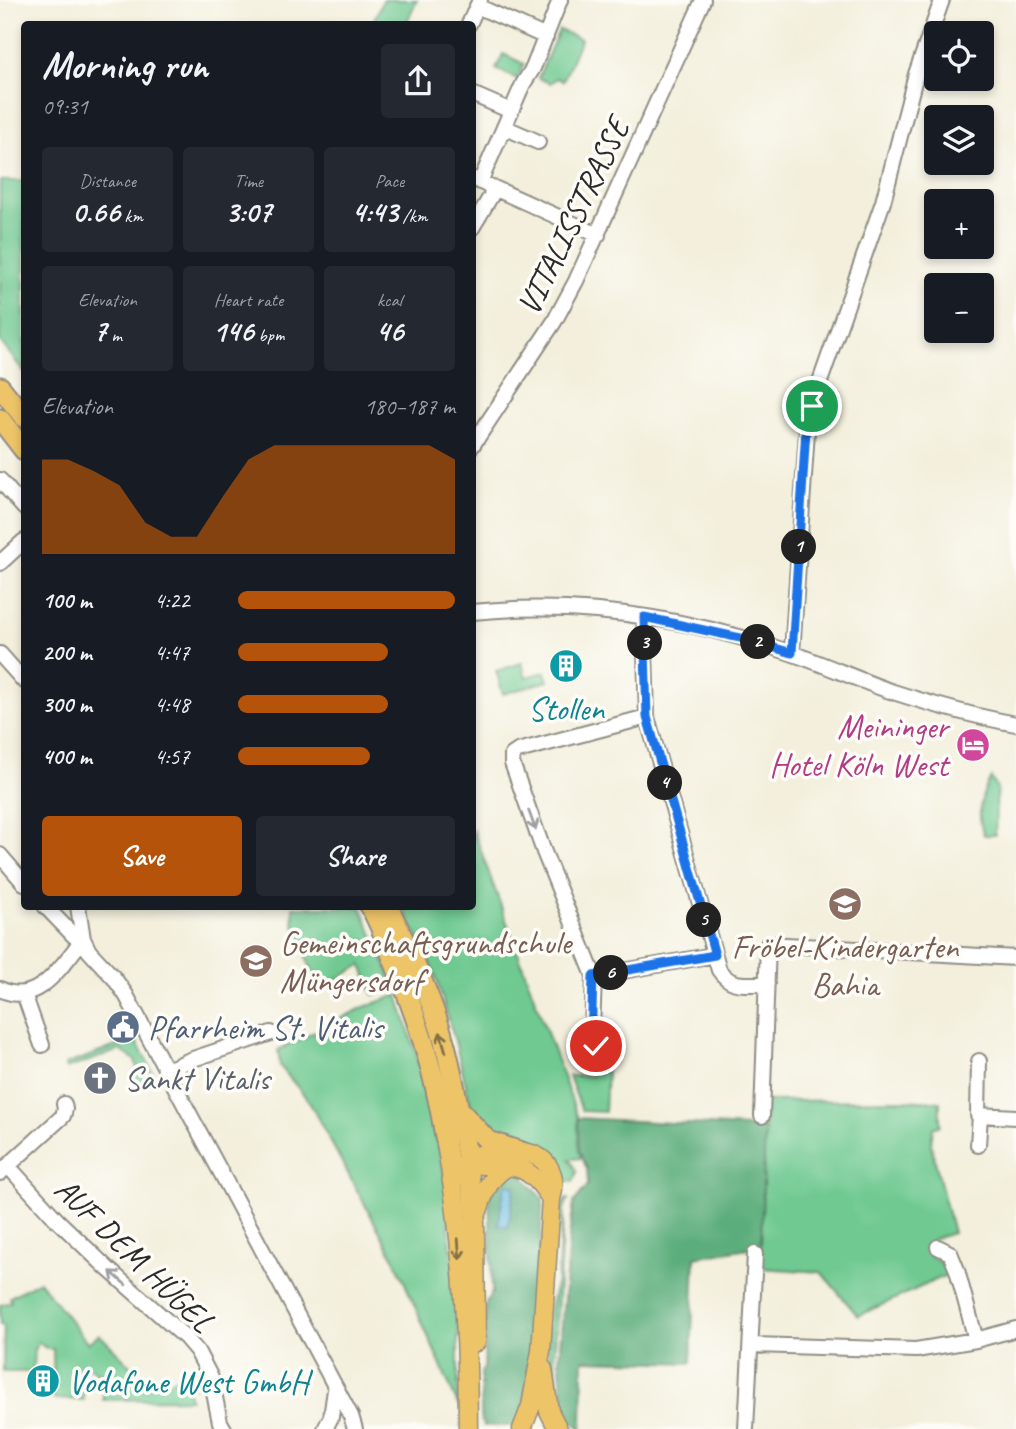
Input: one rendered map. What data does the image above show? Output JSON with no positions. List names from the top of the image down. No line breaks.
{"streets":{"street":["VITALISSTRASSE","AUF DEM HÜGEL"]},"places":{"building":["Stollen","Vodafone West GmbH"],"hotel":["Meininger Hotel Köln West"],"school or university":["Fröbel-Kindergarten Bahia","Gemeinschaftsgrundschule Müngersdorf"],"public building":["Pfarrheim St. Vitalis"],"church":["Sankt Vitalis"]},"page":{"map_buttons":["+","−"],"heading":["Morning run","09:31"],"stats":[["Distance","0.66 km"],["Time","3:07"],["Pace","4:43 /km"],["Elevation","7 m"],["Heart rate","146 bpm"],["kcal","46"]],"chart":["Elevation","180–187 m"],"pins":["1","2","3","4","5","6"],"list":[{"name":"100 m","note":"4:22"},{"name":"200 m","note":"4:47"},{"name":"300 m","note":"4:48"},{"name":"400 m","note":"4:57"}],"buttons":["Save","Share"]}}
